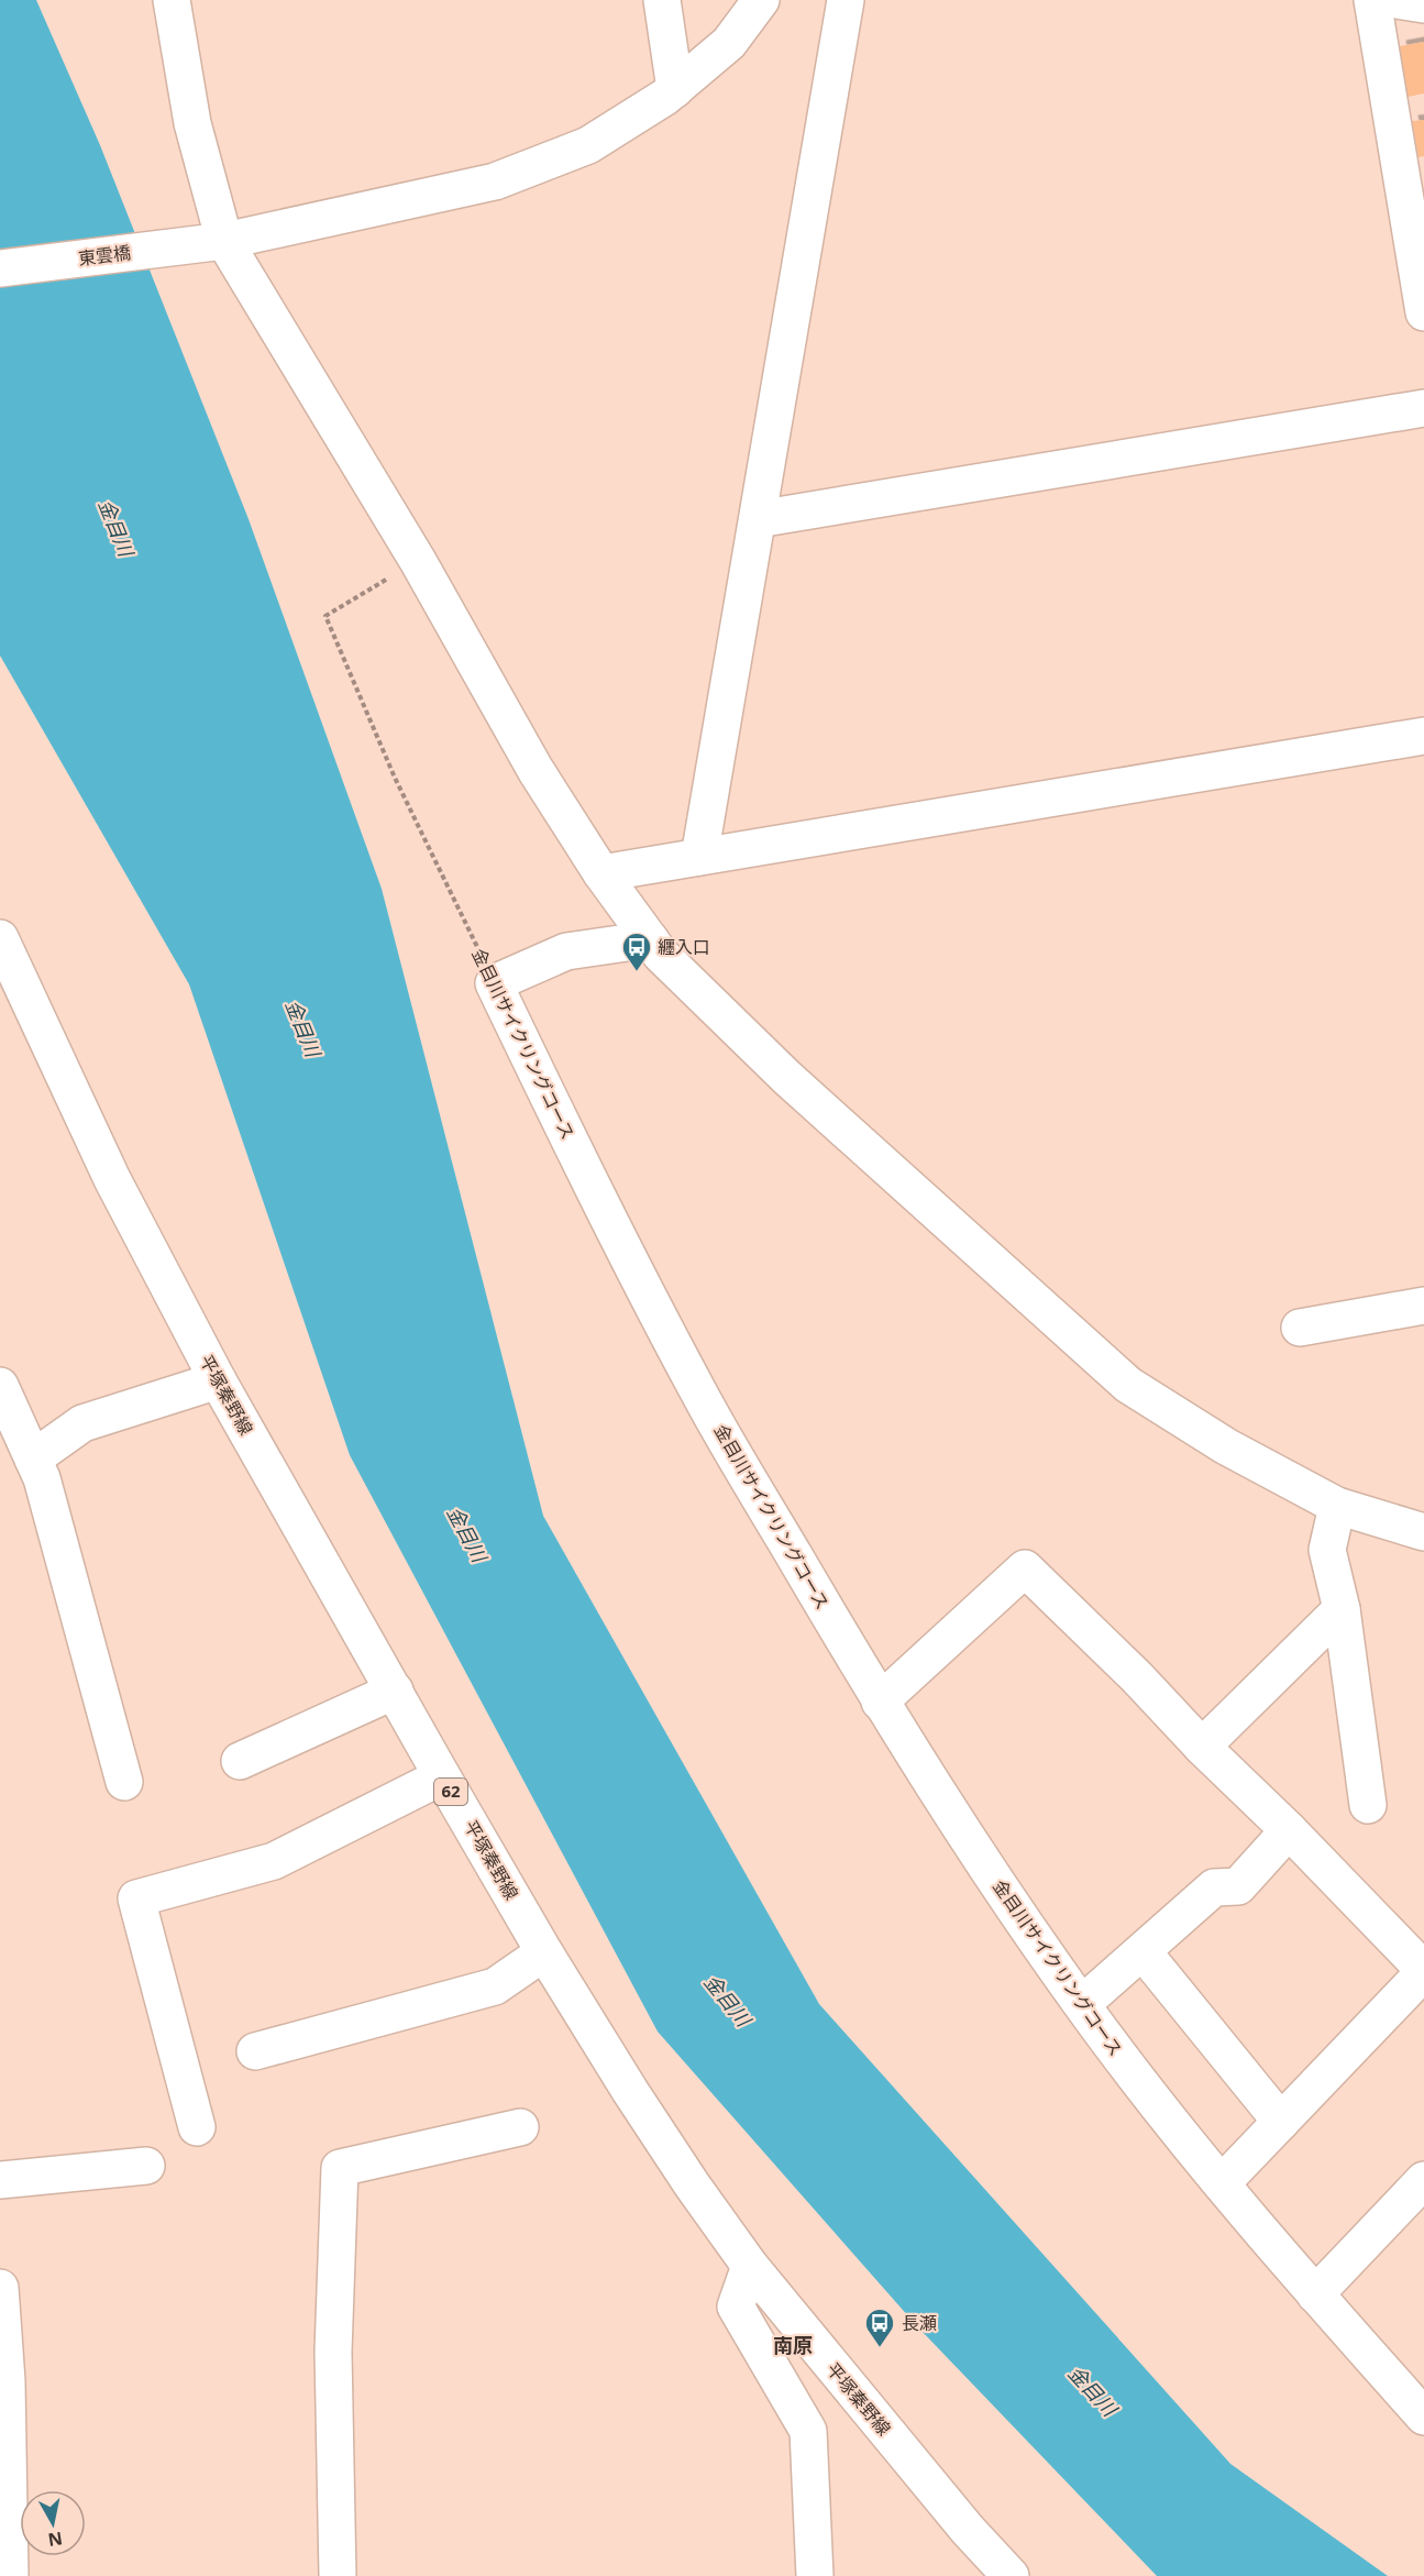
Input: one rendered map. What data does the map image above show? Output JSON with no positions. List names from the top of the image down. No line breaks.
{"streets":{"street":["東雲橋","金目川サイクリングコース","平塚秦野線","62"]},"districts":["南原"],"water":["金目川"],"places":{"bus stop":["纒入口","長瀬"]},"north":"bottom"}
